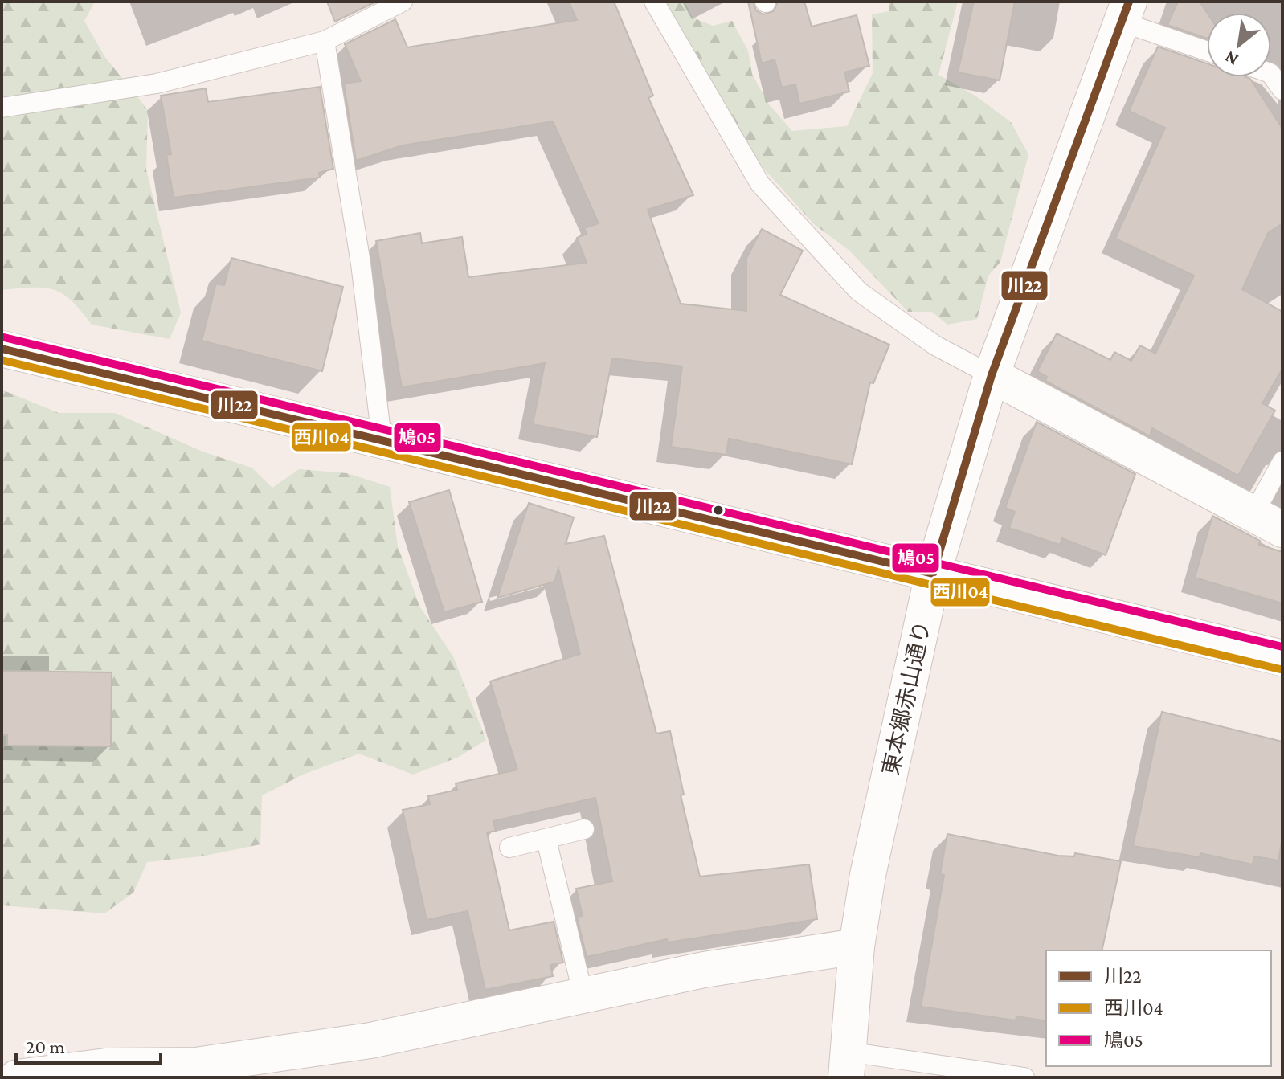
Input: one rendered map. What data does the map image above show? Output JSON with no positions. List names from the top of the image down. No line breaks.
{"streets":{"street":["東本郷赤山通り"]},"lines":["transit line 川22","transit line 鳩05","transit line 西川04"],"legend":["川22","西川04","鳩05"],"scale_bar":"20 m","north":"bottom left"}
